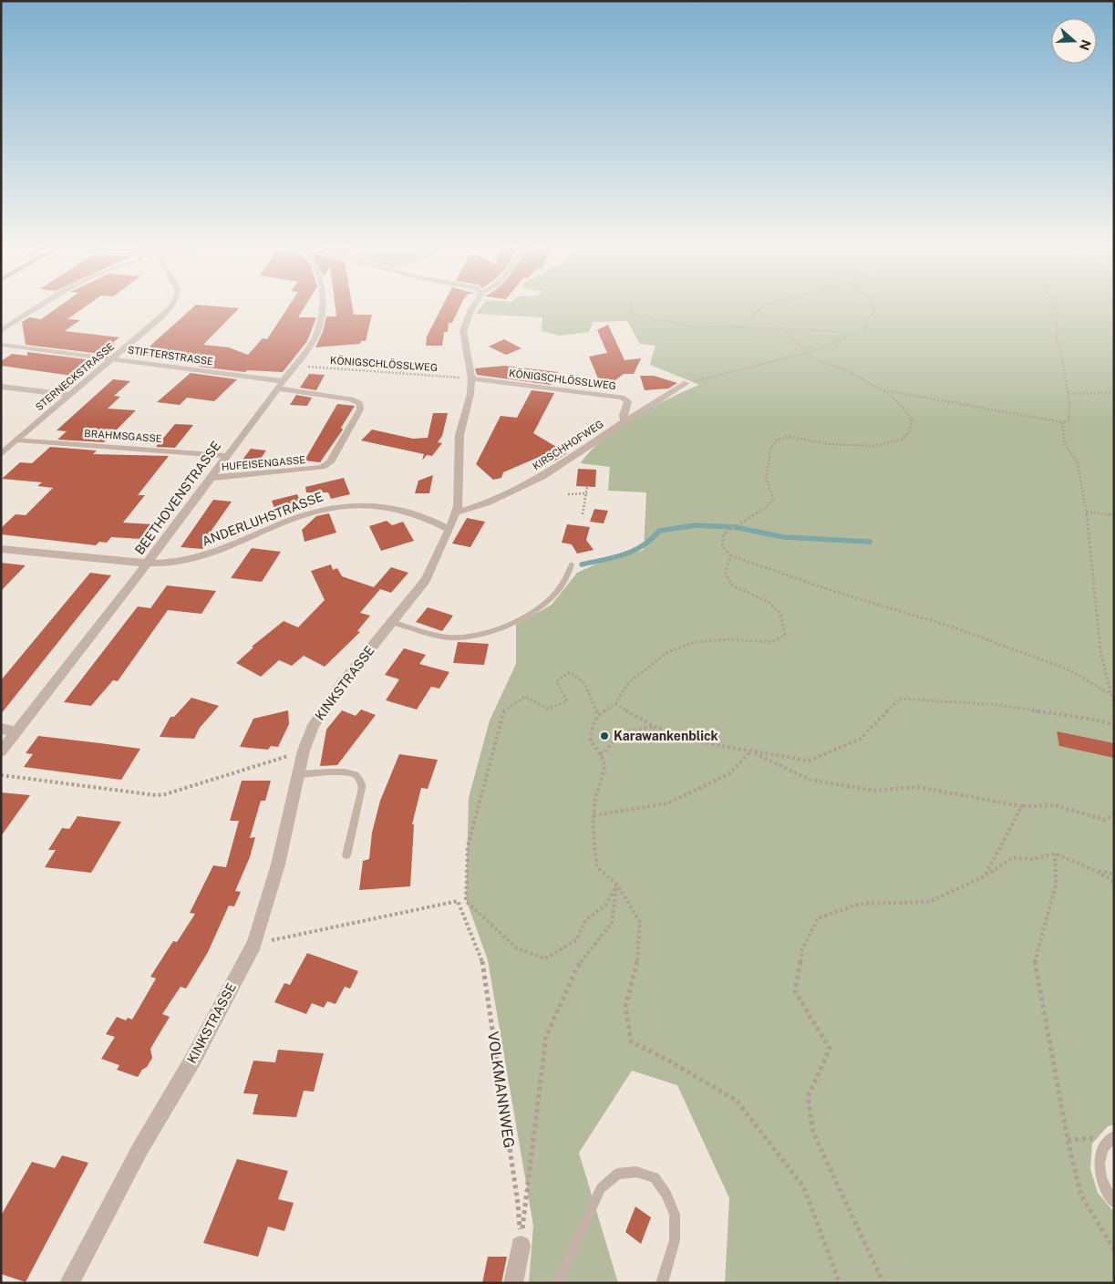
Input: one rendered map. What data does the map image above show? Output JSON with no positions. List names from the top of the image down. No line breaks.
{"streets":{"street":["STIFTERSTRASSE","KÖNIGSCHLÖSSLWEG","STERNECKSTRASSE","BRAHMSGASSE","KIRSCHHOFWEG","HUFEISENGASSE","BEETHOVENSTRASSE","ANDERLUHSTRASSE","KINKSTRASSE"],"path":["VOLKMANNWEG"]},"crossings":[["STIFTERSTRASSE","STERNECKSTRASSE"],["STIFTERSTRASSE","BEETHOVENSTRASSE"],["KÖNIGSCHLÖSSLWEG","KIRSCHHOFWEG"],["KÖNIGSCHLÖSSLWEG","BEETHOVENSTRASSE"],["KÖNIGSCHLÖSSLWEG","KINKSTRASSE"],["STERNECKSTRASSE","BRAHMSGASSE"],["BRAHMSGASSE","BEETHOVENSTRASSE"],["KIRSCHHOFWEG","KINKSTRASSE"],["HUFEISENGASSE","BEETHOVENSTRASSE"],["BEETHOVENSTRASSE","ANDERLUHSTRASSE"],["ANDERLUHSTRASSE","KINKSTRASSE"],["KINKSTRASSE","VOLKMANNWEG"]],"places":["Karawankenblick"],"north":"right"}
